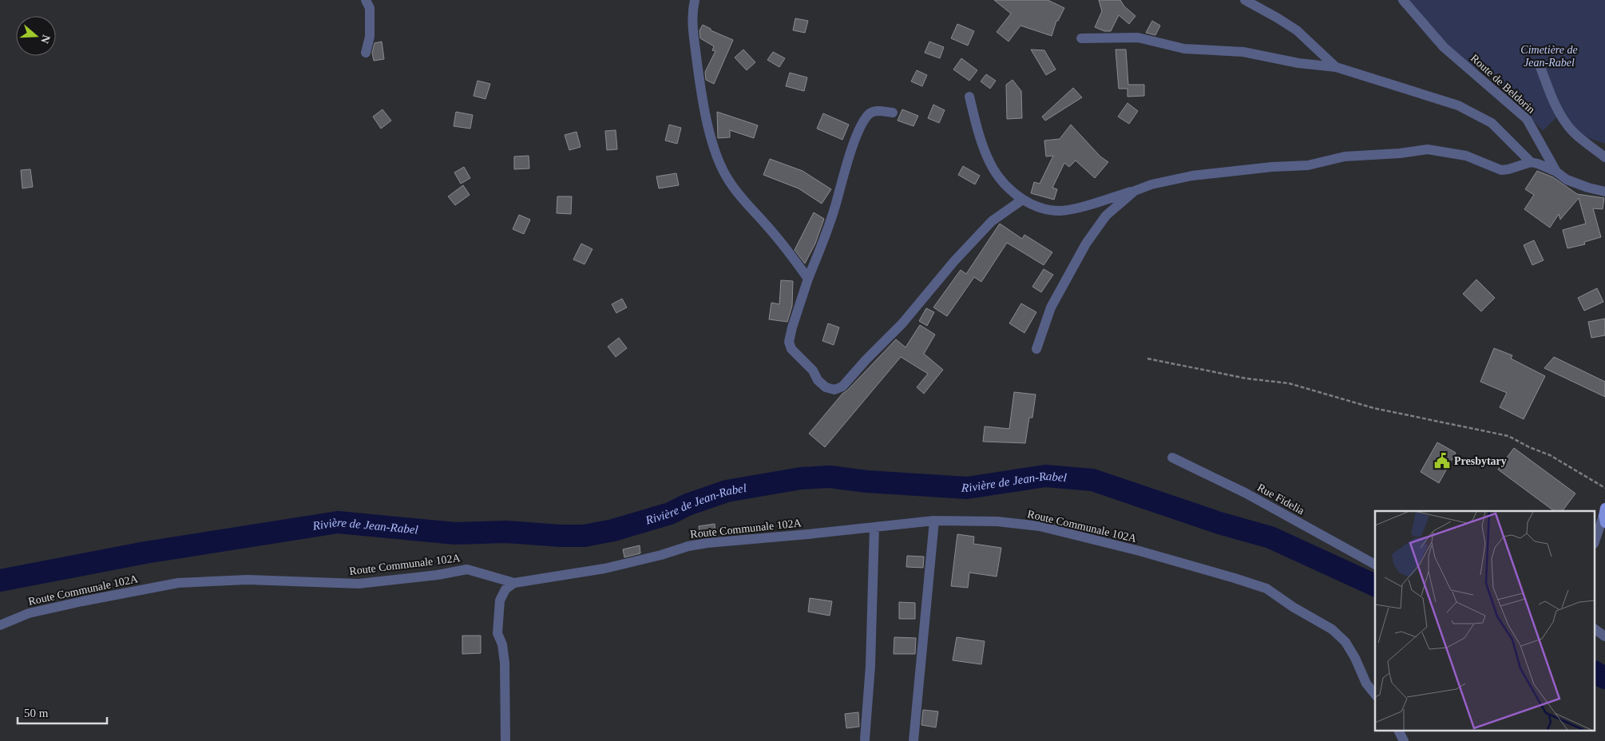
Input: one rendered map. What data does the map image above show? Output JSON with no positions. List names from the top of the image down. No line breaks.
{"streets":{"street":["Route de Beldorin","Rue Fidelia","Route Communale 102A"]},"water":["Rivière de Jean-Rabel"],"parks":["Cimetière de Jean-Rabel"],"places":{"public building":["Presbytary"]},"scale_bar":"50 m","north":"right"}
